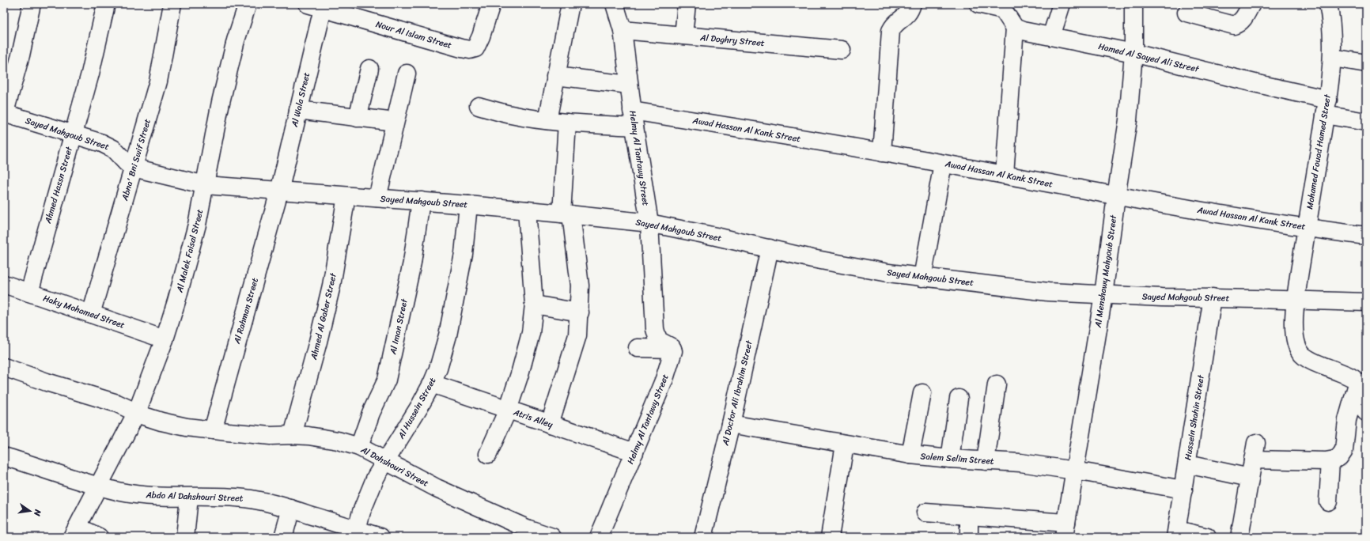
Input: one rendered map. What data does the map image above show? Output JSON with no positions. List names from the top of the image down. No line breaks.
{"streets":{"street":["Nour Al Islam Street","Al Doghry Street","Hamed Al Sayed Ali Street","Al Wala Street","Awad Hassan Al Kank Street","Sayed Mahgoub Street","Mohamed Fouad Hamed Street","Helmy Al Tantawy Street","Abna' Bni Swif Street","Ahmed Hassn Street","Al Malek Faisal Street","Al Menshawy Mahgoub Street","Al Rahman Street","Haky Mohamed Street","Ahmed Al Gaber Street","Al Iman Street","Al Doctor Ali Ibrahim Street","Al Hussein Street","Hussein Shahin Street","Atris Alley","Salem Selim Street","Al Dahshouri Street","Abdo Al Dahshouri Street"]},"crossings":[["Nour Al Islam Street","Al Wala Street"],["Al Doghry Street","Helmy Al Tantawy Street"],["Hamed Al Sayed Ali Street","Mohamed Fouad Hamed Street"],["Hamed Al Sayed Ali Street","Al Menshawy Mahgoub Street"],["Al Wala Street","Sayed Mahgoub Street"],["Al Wala Street","Al Rahman Street"],["Awad Hassan Al Kank Street","Mohamed Fouad Hamed Street"],["Awad Hassan Al Kank Street","Helmy Al Tantawy Street"],["Awad Hassan Al Kank Street","Al Menshawy Mahgoub Street"],["Sayed Mahgoub Street","Mohamed Fouad Hamed Street"],["Sayed Mahgoub Street","Helmy Al Tantawy Street"],["Sayed Mahgoub Street","Abna' Bni Swif Street"],["Sayed Mahgoub Street","Ahmed Hassn Street"],["Sayed Mahgoub Street","Al Malek Faisal Street"],["Sayed Mahgoub Street","Al Menshawy Mahgoub Street"],["Sayed Mahgoub Street","Al Rahman Street"],["Sayed Mahgoub Street","Ahmed Al Gaber Street"],["Sayed Mahgoub Street","Al Iman Street"],["Sayed Mahgoub Street","Al Doctor Ali Ibrahim Street"],["Sayed Mahgoub Street","Al Hussein Street"],["Sayed Mahgoub Street","Hussein Shahin Street"],["Helmy Al Tantawy Street","Atris Alley"],["Abna' Bni Swif Street","Haky Mohamed Street"],["Ahmed Hassn Street","Haky Mohamed Street"],["Al Malek Faisal Street","Haky Mohamed Street"],["Al Malek Faisal Street","Al Dahshouri Street"],["Al Malek Faisal Street","Abdo Al Dahshouri Street"],["Al Menshawy Mahgoub Street","Salem Selim Street"],["Al Rahman Street","Al Dahshouri Street"],["Ahmed Al Gaber Street","Al Dahshouri Street"],["Al Iman Street","Al Dahshouri Street"],["Al Doctor Ali Ibrahim Street","Salem Selim Street"],["Al Hussein Street","Atris Alley"],["Al Hussein Street","Al Dahshouri Street"],["Al Hussein Street","Abdo Al Dahshouri Street"],["Hussein Shahin Street","Salem Selim Street"]],"north":"right"}
